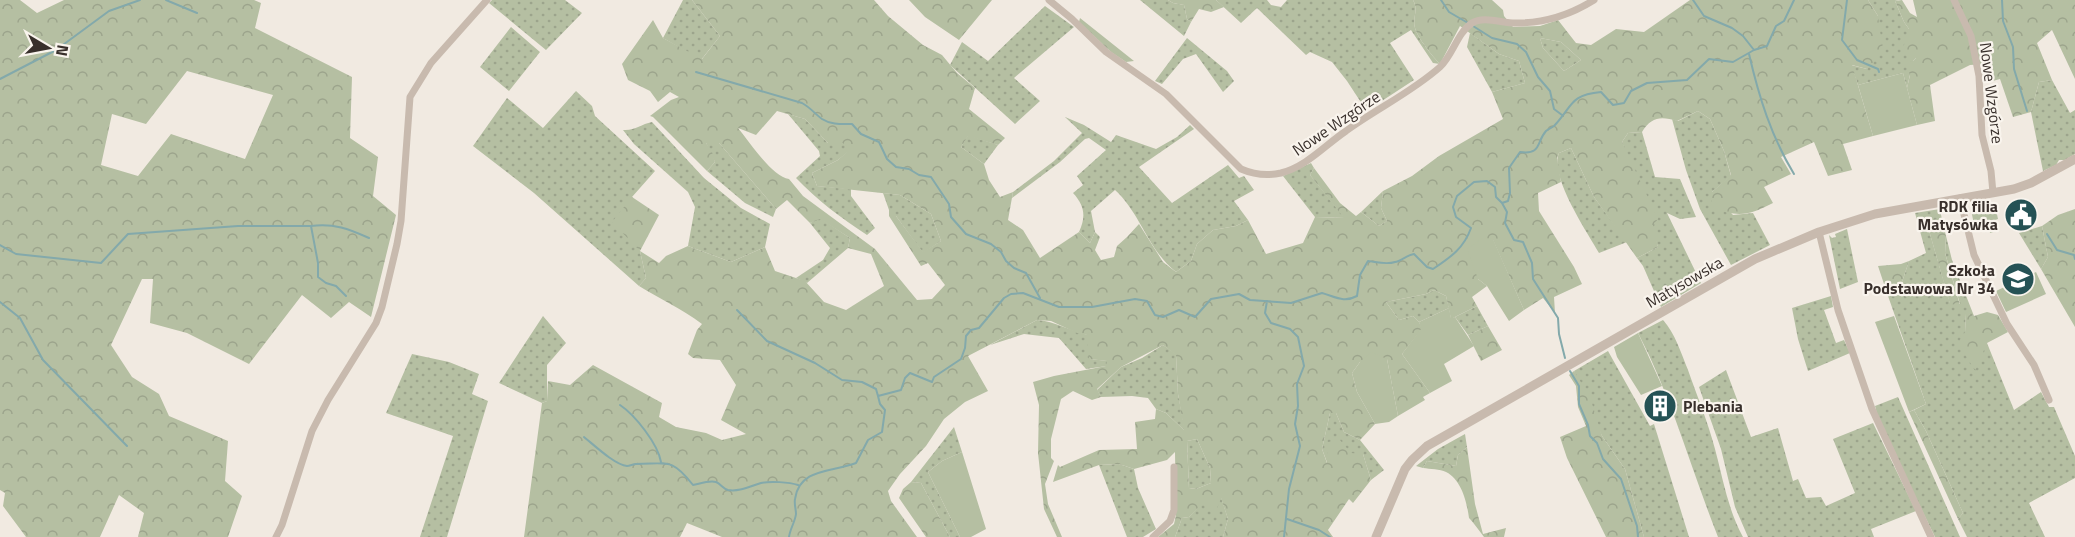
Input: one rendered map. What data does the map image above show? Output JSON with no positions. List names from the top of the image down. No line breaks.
{"streets":{"street":["Nowe Wzgórze","Matysowska"]},"crossings":[["Nowe Wzgórze","Matysowska"]],"places":{"public building":["RDK filia Matysówka"],"school or university":["Szkoła Podstawowa Nr 34"],"building":["Plebania"]},"north":"right"}
